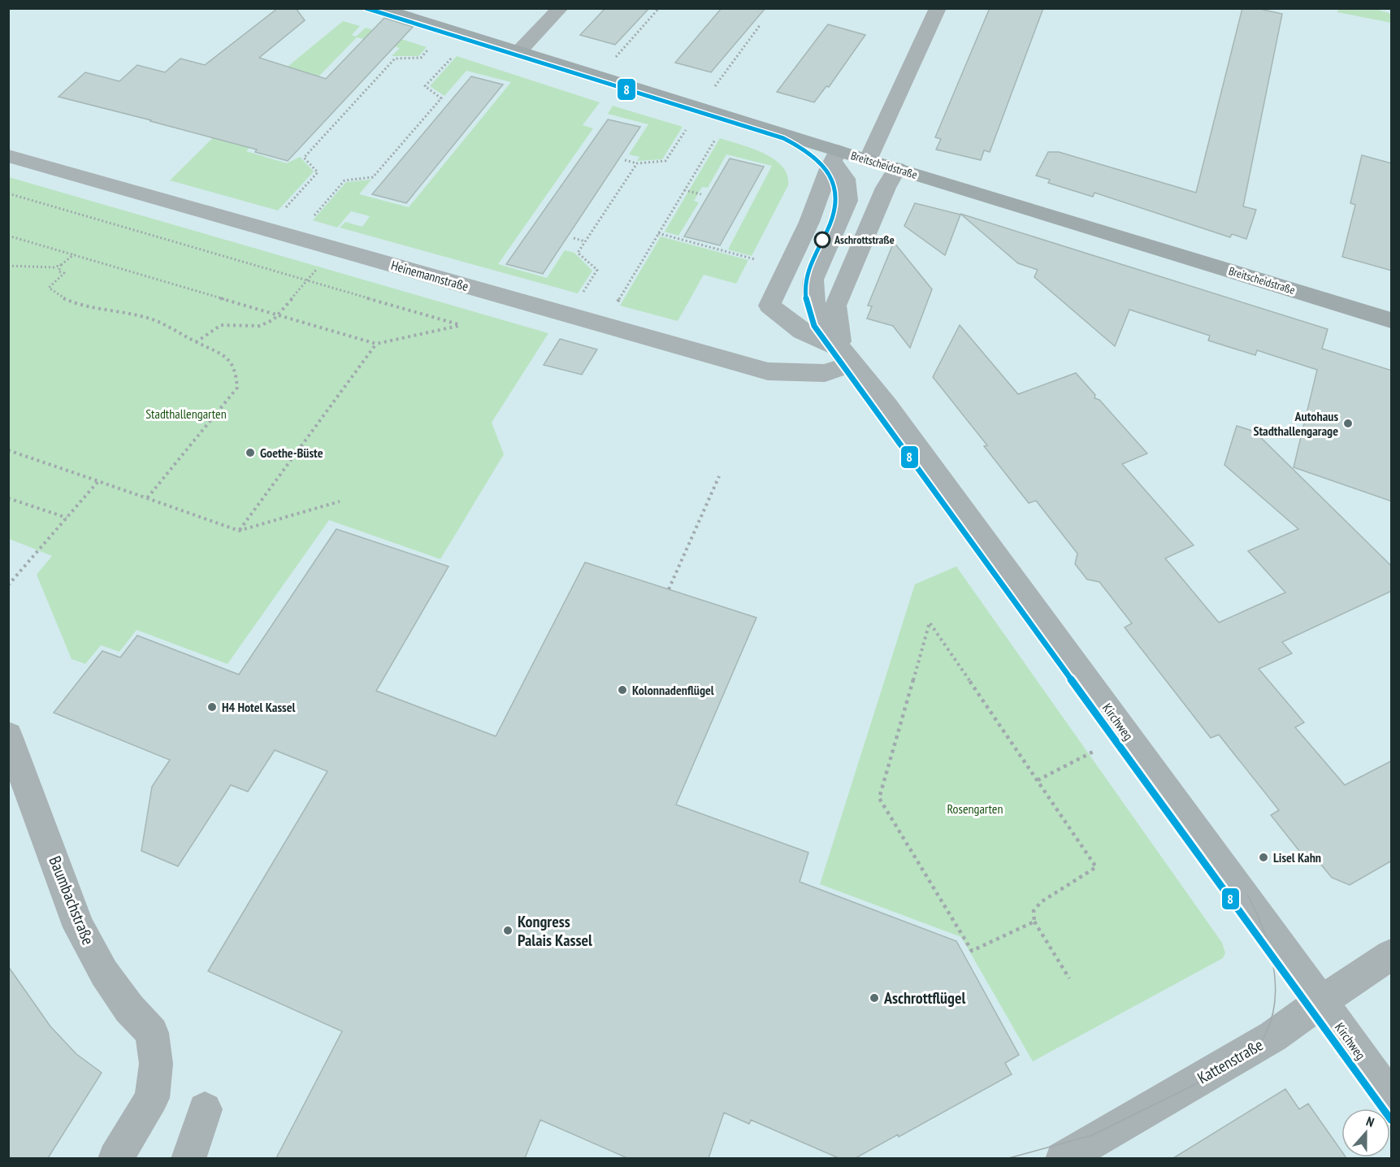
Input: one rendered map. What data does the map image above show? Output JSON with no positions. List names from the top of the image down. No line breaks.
{"streets":{"main road":["Breitscheidstraße"],"street":["Heinemannstraße","Kirchweg","Baumbachstraße","Kattenstraße"]},"crossings":[["Breitscheidstraße","Kirchweg"],["Heinemannstraße","Kirchweg"],["Kirchweg","Kattenstraße"]],"parks":["Stadthallengarten","Rosengarten"],"places":["Aschrottstraße","Autohaus Stadthallengarage","Goethe-Büste","Kolonnadenflügel","H4 Hotel Kassel","Lisel Kahn","Kongress Palais Kassel","Aschrottflügel"],"lines":["transit line 8"],"north":"top"}
